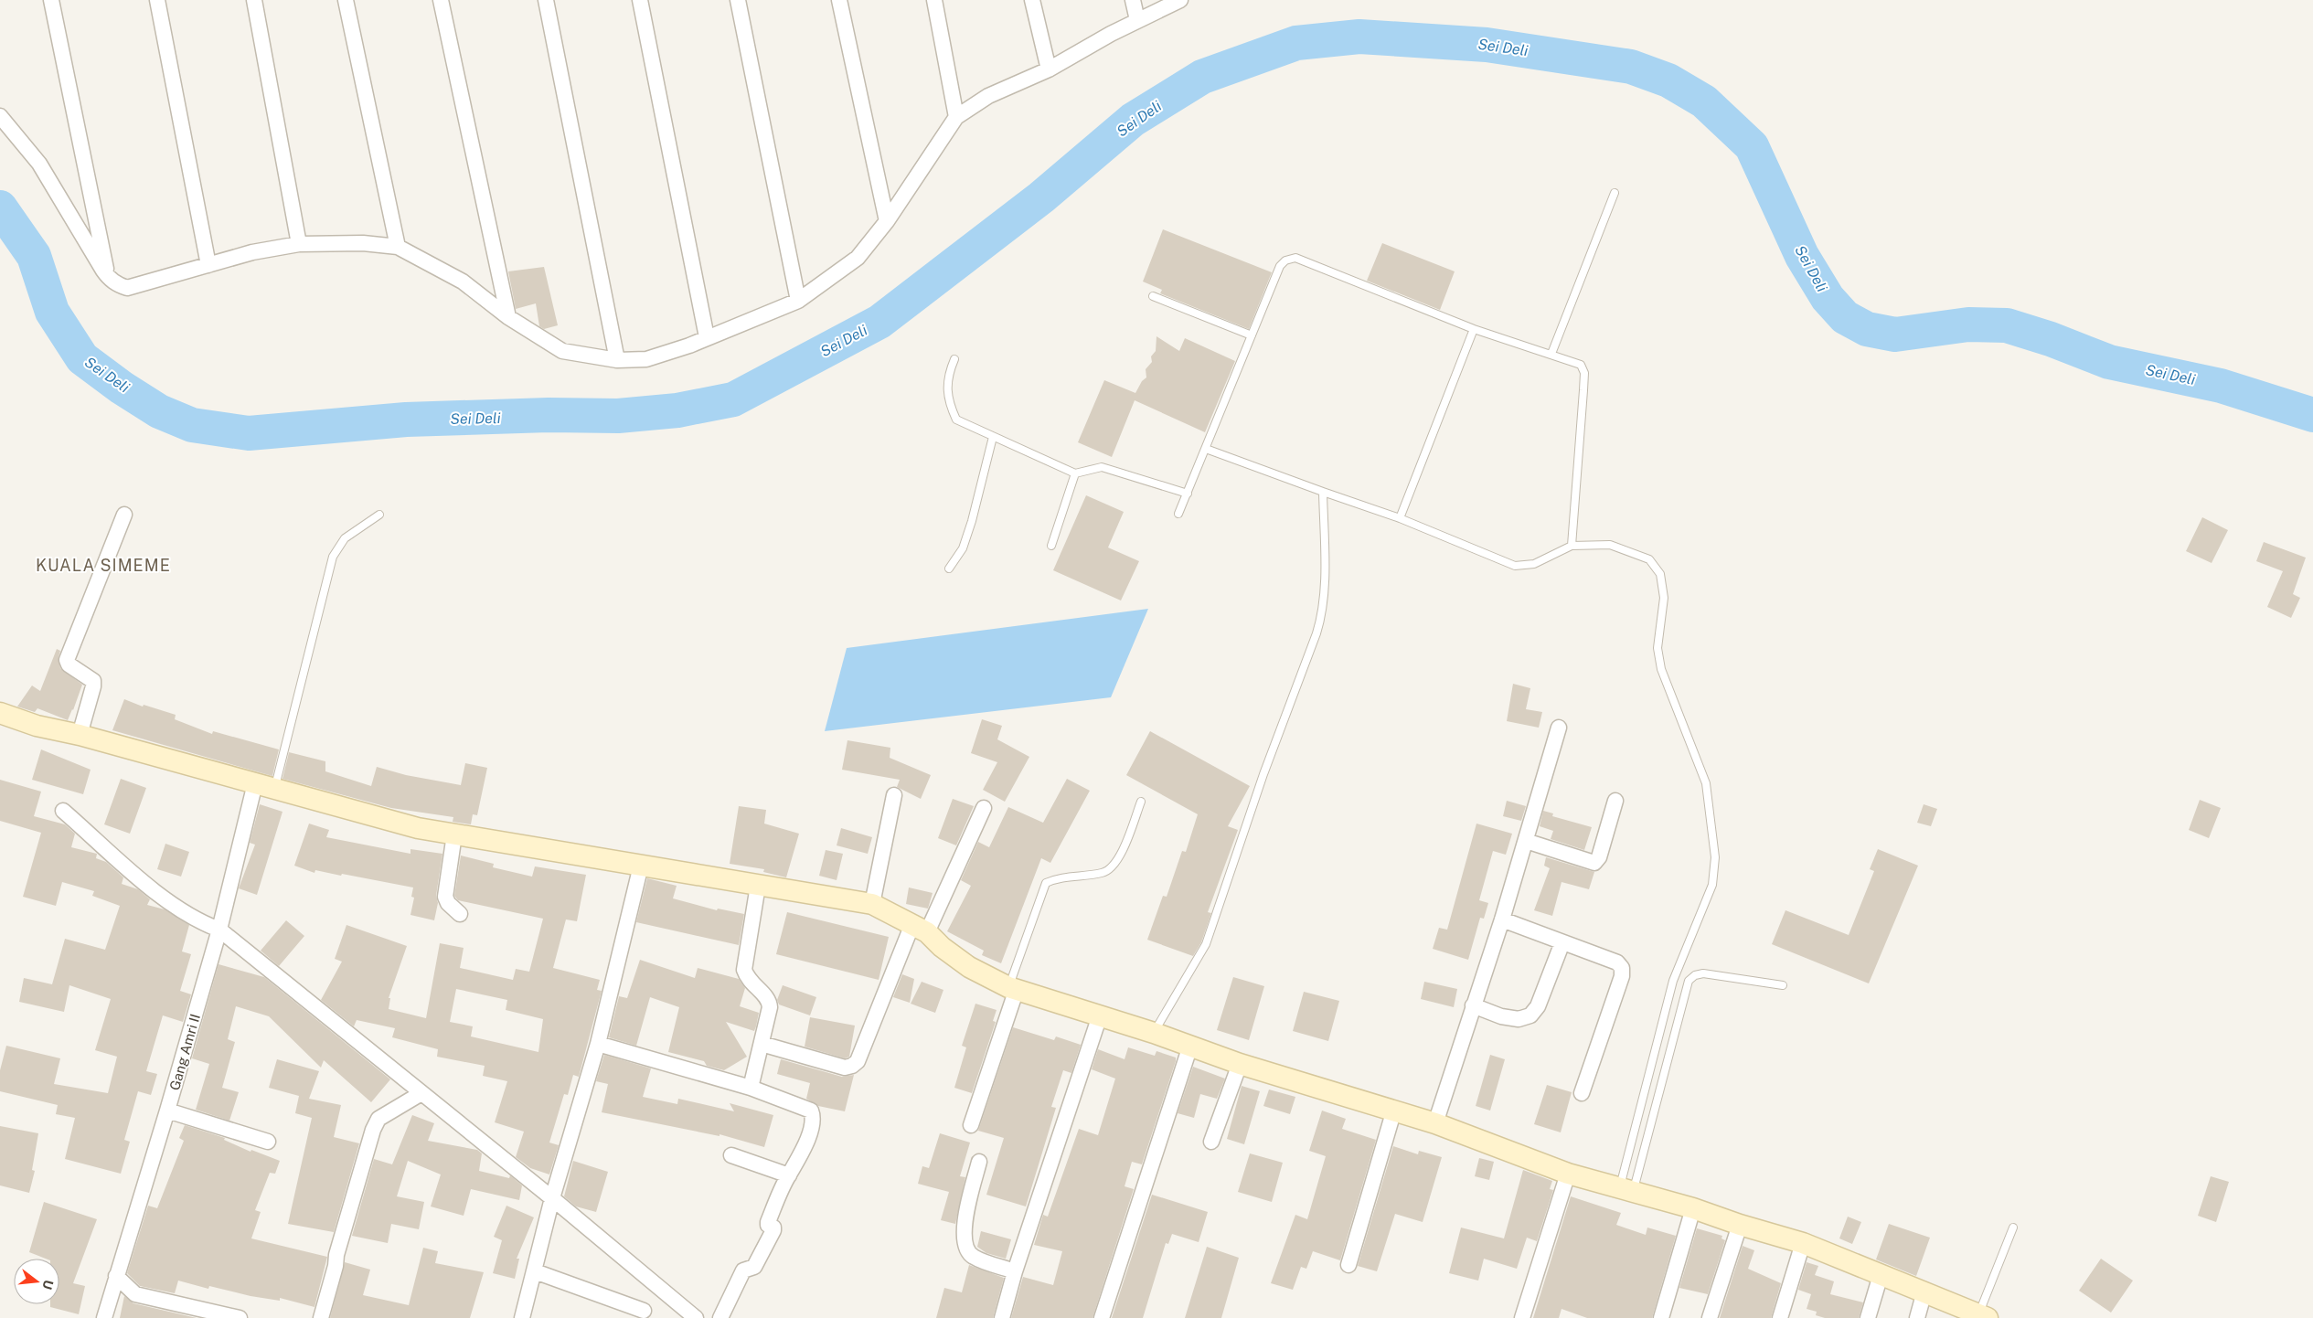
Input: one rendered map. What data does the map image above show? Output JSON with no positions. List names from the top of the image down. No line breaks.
{"streets":{"street":["Gang Amri II"]},"districts":["KUALA SIMEME"],"water":["Sei Deli"],"north":"right"}
